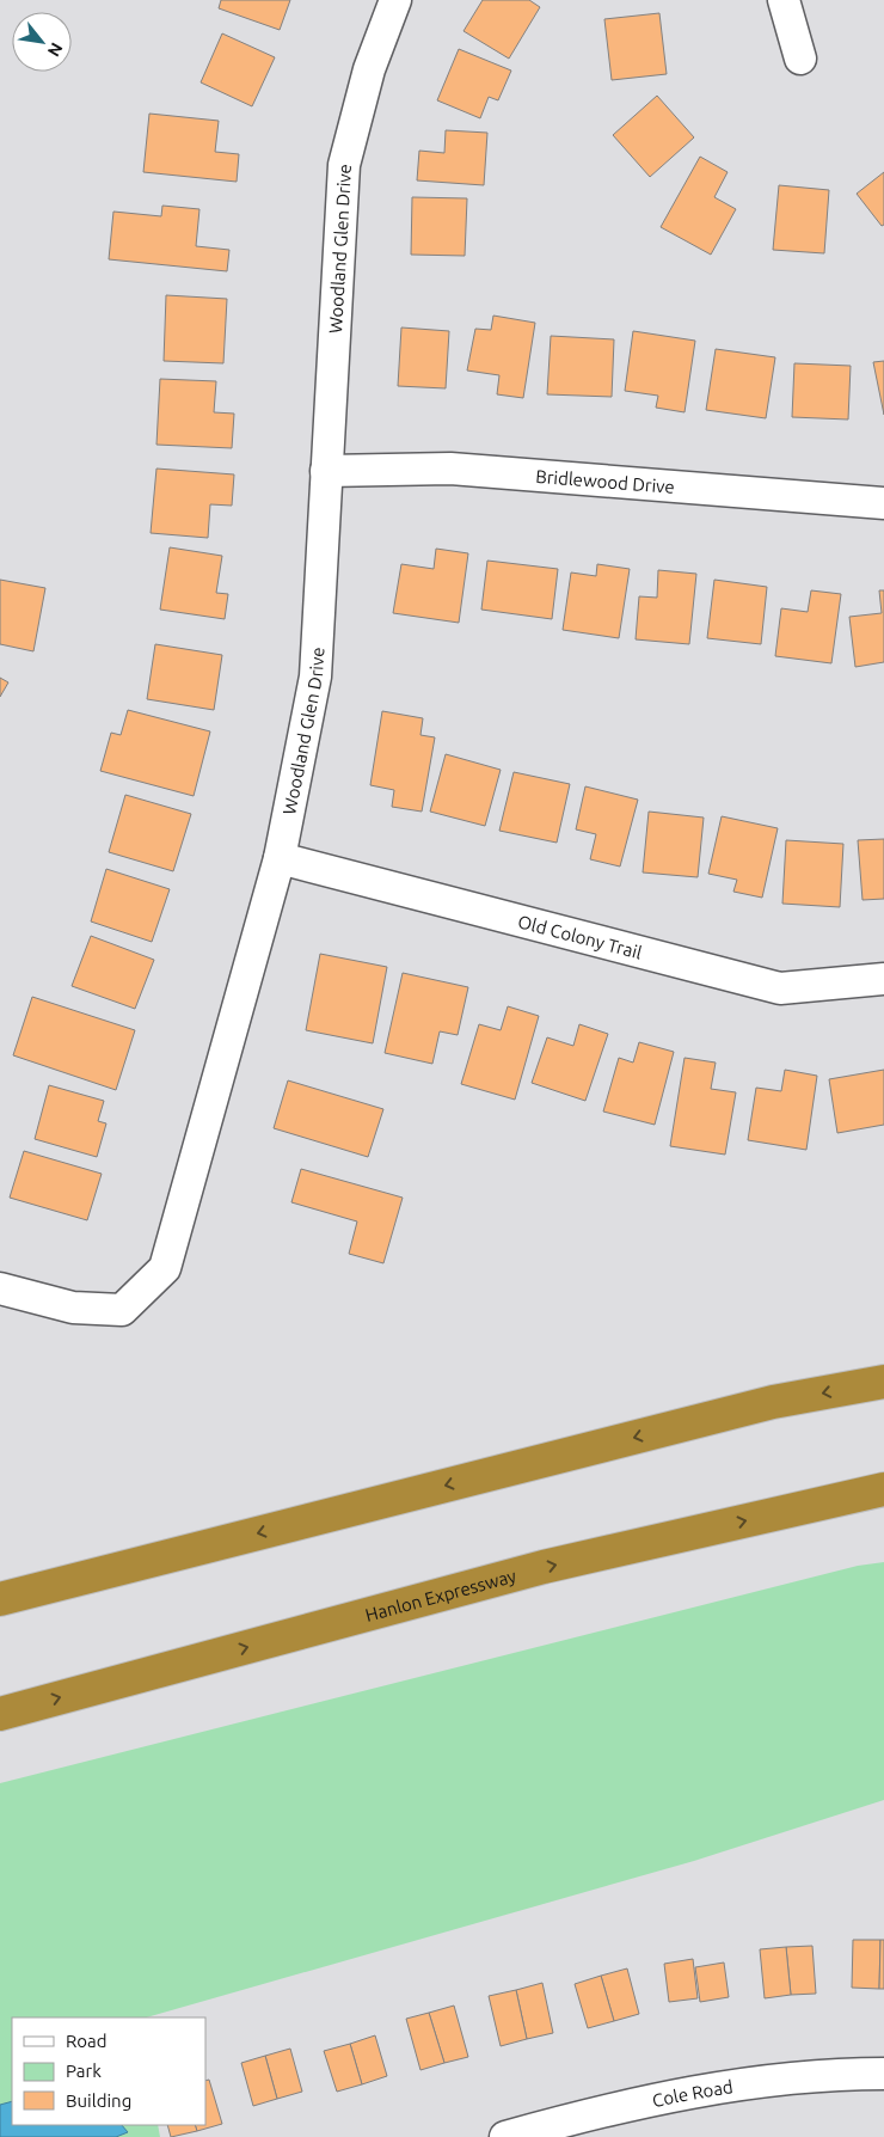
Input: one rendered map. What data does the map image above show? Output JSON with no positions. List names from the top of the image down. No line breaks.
{"streets":{"highway":["Hanlon Expressway"],"street":["Woodland Glen Drive","Bridlewood Drive","Old Colony Trail","Cole Road"]},"crossings":[["Woodland Glen Drive","Bridlewood Drive"],["Woodland Glen Drive","Old Colony Trail"]],"legend":["Road","Park","Building"],"north":"bottom right"}
